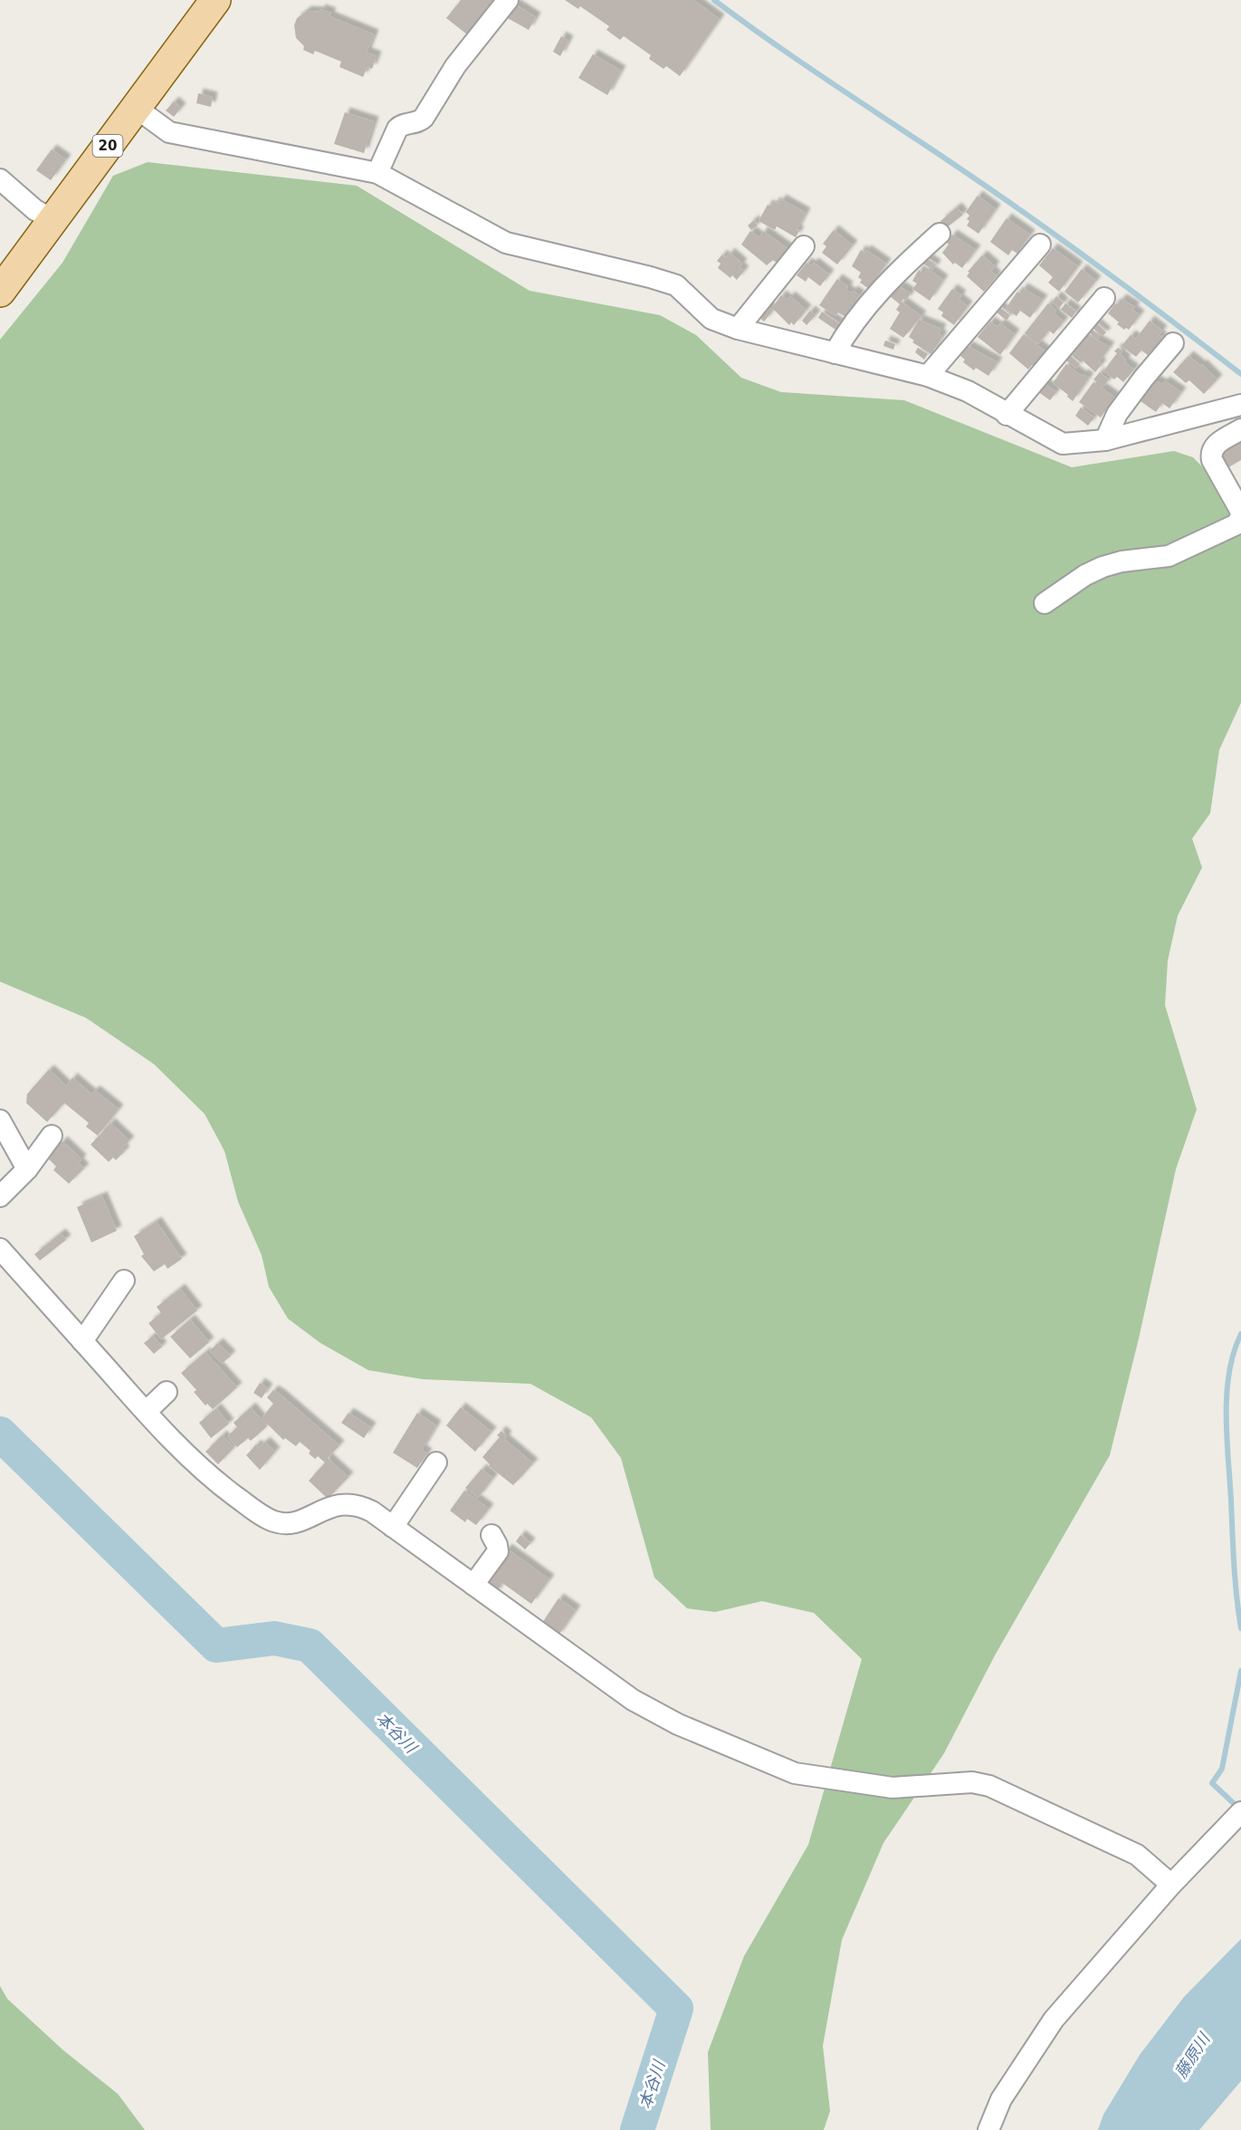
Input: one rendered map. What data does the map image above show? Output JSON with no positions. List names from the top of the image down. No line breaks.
{"streets":{"main road":["20"]},"water":["本谷川","藤原川"]}
